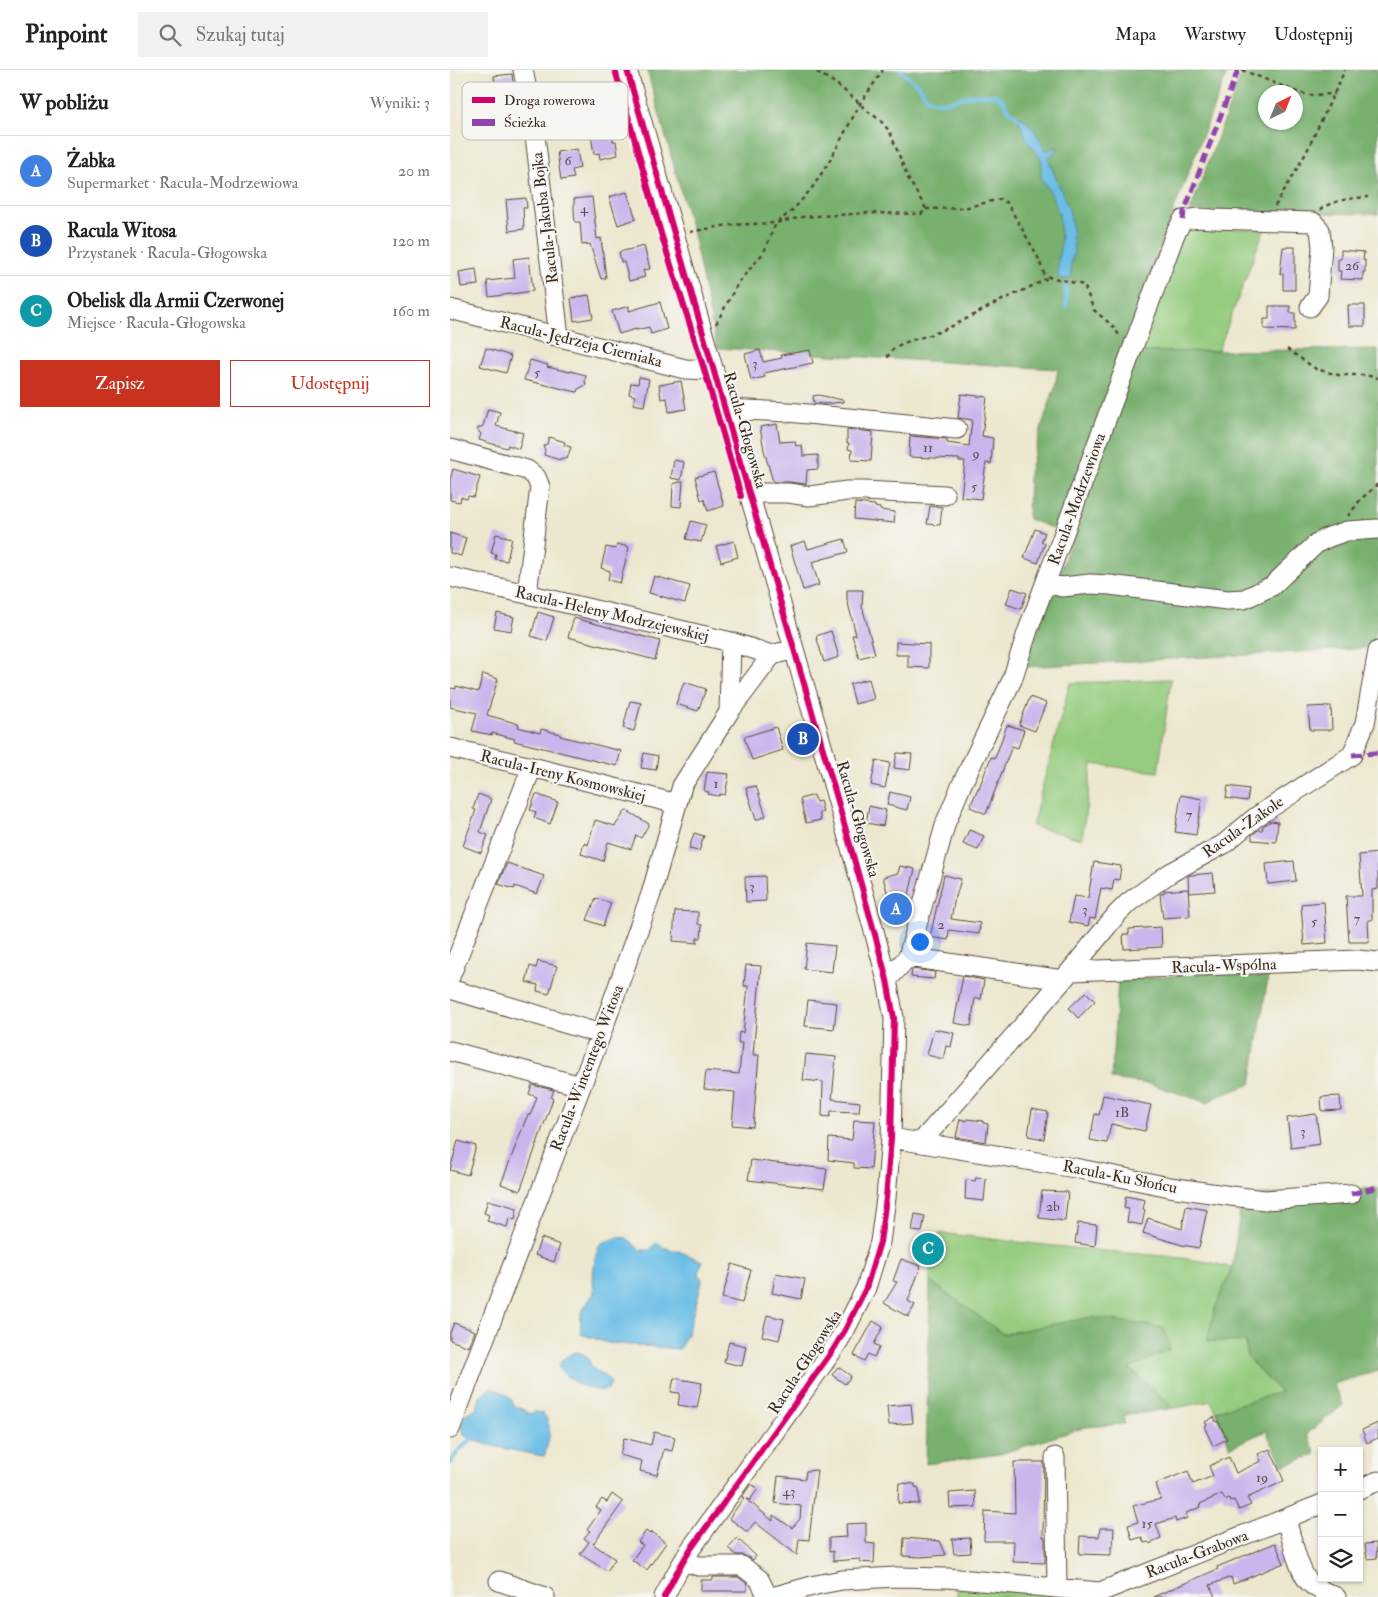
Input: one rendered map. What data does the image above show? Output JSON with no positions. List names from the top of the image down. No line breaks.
{"streets":{"street":["Racula-Jakuba Bojka","Racula-Jędrzeja Cierniaka","Racula-Głogowska","Racula-Modrzewiowa","Racula-Heleny Modrzejewskiej","Racula-Ireny Kosmowskiej","Racula-Zakole","Racula-Wspólna","Racula-Wincentego Witosa","Racula-Ku Słońcu","Racula-Grabowa"]},"crossings":[["Racula-Jakuba Bojka","Racula-Jędrzeja Cierniaka"],["Racula-Jędrzeja Cierniaka","Racula-Głogowska"],["Racula-Głogowska","Racula-Modrzewiowa"],["Racula-Głogowska","Racula-Ku Słońcu"],["Racula-Heleny Modrzejewskiej","Racula-Wincentego Witosa"],["Racula-Ireny Kosmowskiej","Racula-Wincentego Witosa"],["Racula-Zakole","Racula-Wspólna"],["Racula-Zakole","Racula-Ku Słońcu"]],"house_numbers":["6","4","26","3","5","11","9","5","1","7","3","3","7","5","2","1B","3","2b","19","43","15"],"legend":["Droga rowerowa","Ścieżka"],"north":"top right","page":{"header":"Pinpoint","search":"Szukaj tutaj","nav":["Mapa","Warstwy","Udostępnij"],"heading":["W pobliżu","Wyniki: 3"],"list":[{"mark":"A","name":"Żabka","note":"Supermarket · Racula-Modrzewiowa","value":"20 m"},{"mark":"B","name":"Racula Witosa","note":"Przystanek · Racula-Głogowska","value":"120 m"},{"mark":"C","name":"Obelisk dla Armii Czerwonej","note":"Miejsce · Racula-Głogowska","value":"160 m"}],"buttons":["Zapisz","Udostępnij"],"pins":["B","A","C"],"map_buttons":["+","−"]}}
